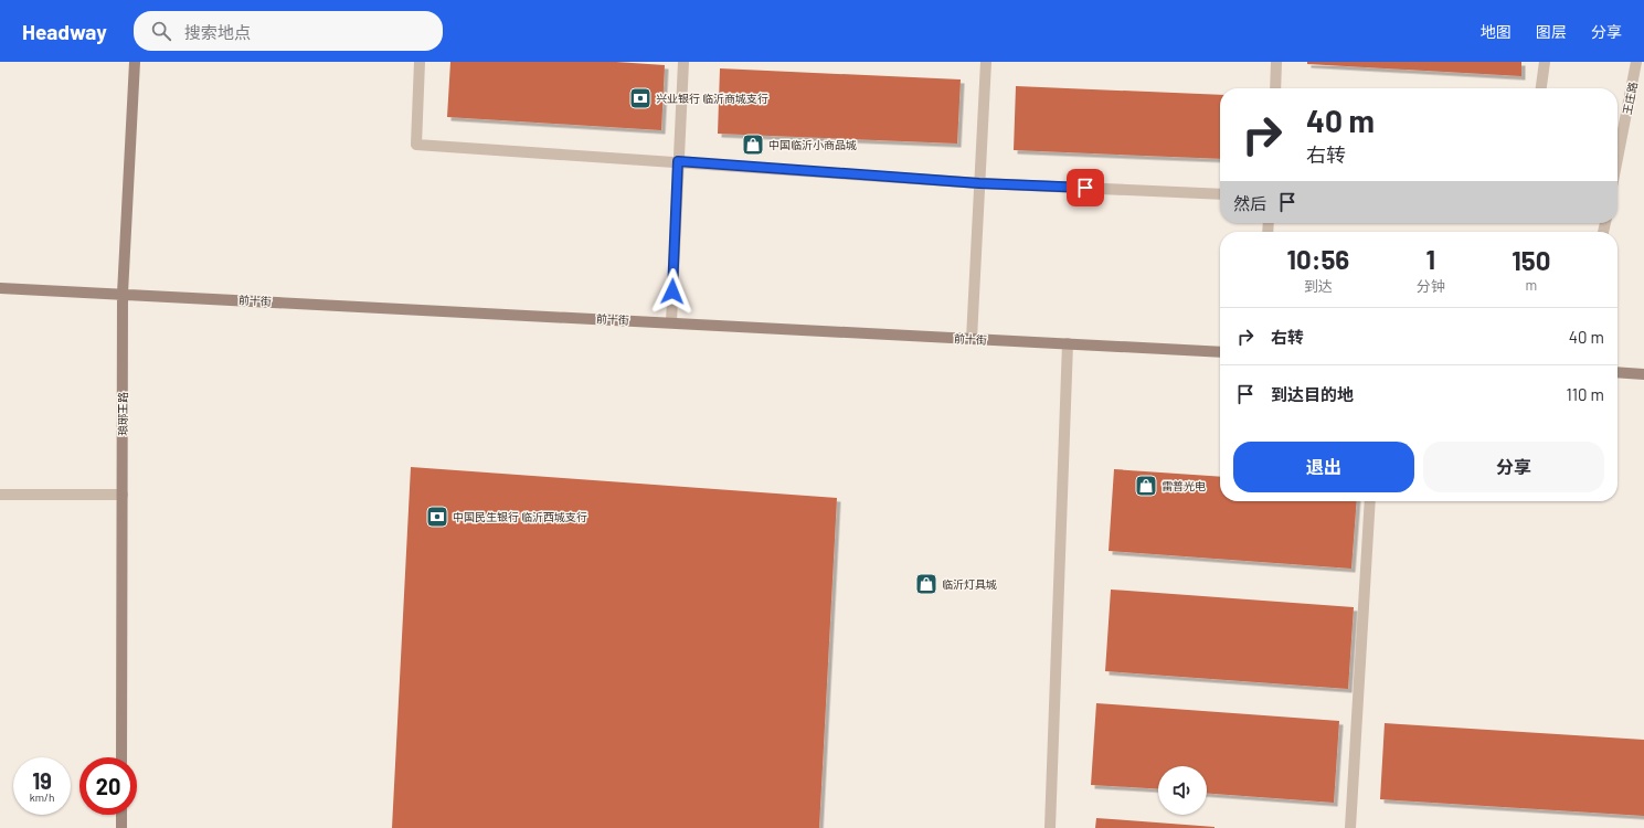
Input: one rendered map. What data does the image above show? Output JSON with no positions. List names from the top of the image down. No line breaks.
{"streets":{"main road":["前十街","琅琊王路"],"street":["王庄路"]},"crossings":[["前十街","琅琊王路"]],"places":{"bank":["兴业银行 临沂商城支行","中国民生银行 临沂西城支行"],"shop":["中国临沂小商品城","雷普光电","临沂灯具城"]},"page":{"header":"Headway","search":"搜索地点","nav":["地图","图层","分享"],"turn":["40 m","右转"],"then":"然后","eta":["10:56","到达","1","分钟","150","m"],"list":[{"name":"右转","value":"40 m"},{"name":"到达目的地","value":"110 m"}],"buttons":["退出","分享"],"speed":"19 km/h","limit":"20"}}
